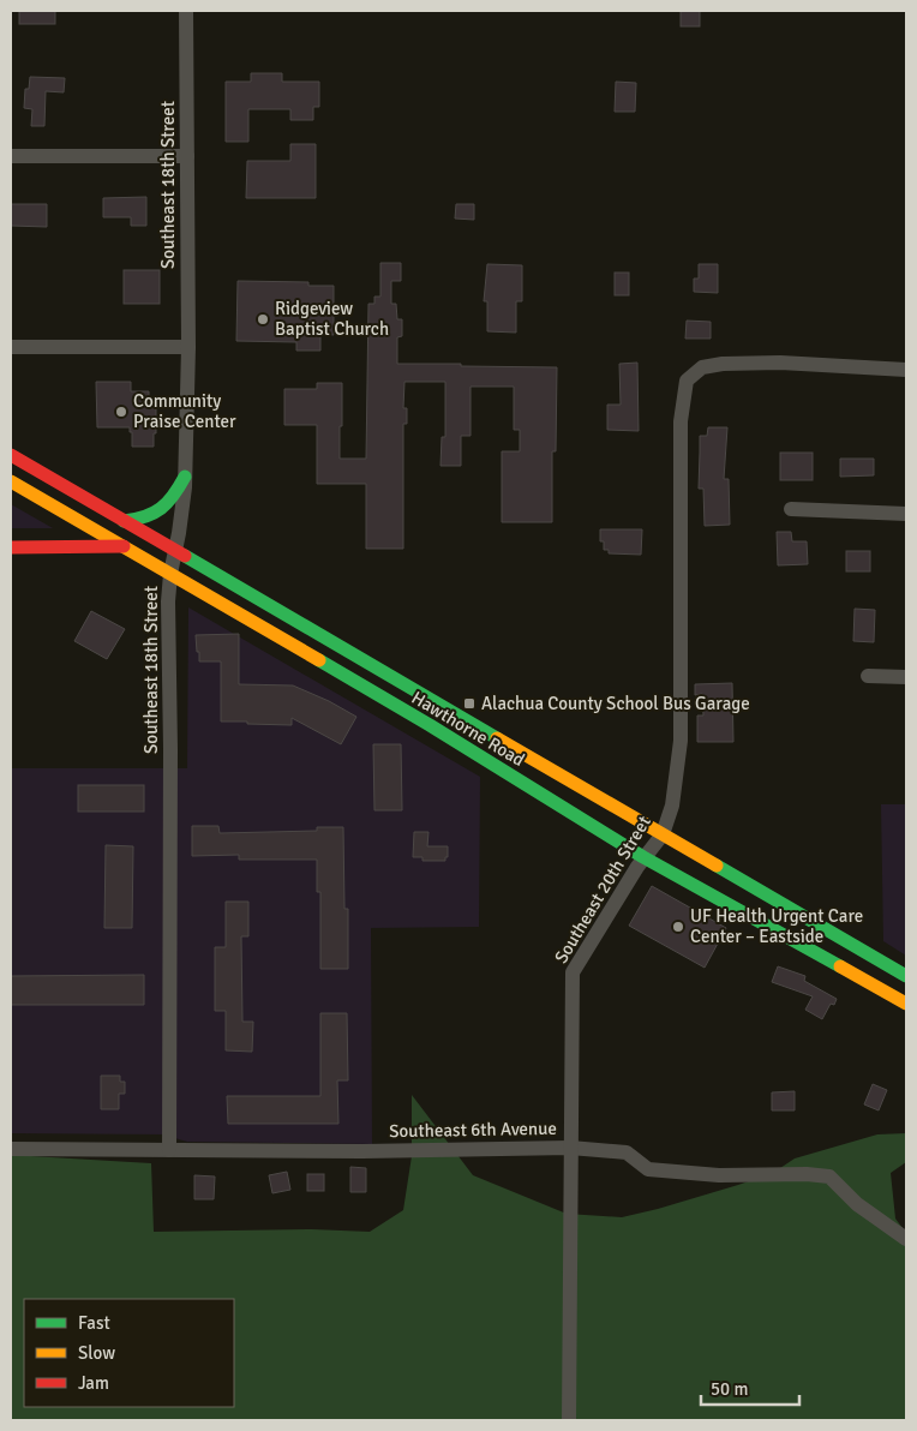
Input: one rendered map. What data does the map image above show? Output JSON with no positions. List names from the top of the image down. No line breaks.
{"streets":{"main road":["Hawthorne Road"],"street":["Southeast 18th Street","Southeast 20th Street","Southeast 6th Avenue"]},"crossings":[["Southeast 18th Street","Hawthorne Road"],["Southeast 18th Street","Southeast 6th Avenue"],["Hawthorne Road","Southeast 20th Street"],["Southeast 20th Street","Southeast 6th Avenue"]],"places":{"other":["Ridgeview Baptist Church","Community Praise Center","UF Health Urgent Care Center – Eastside"],"transit":["Alachua County School Bus Garage"]},"legend":["Fast","Slow","Jam"],"scale_bar":"50 m"}
